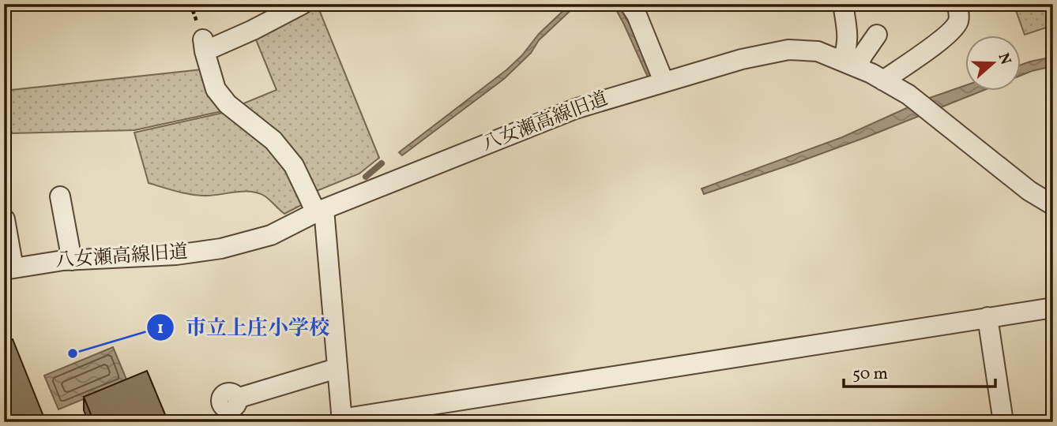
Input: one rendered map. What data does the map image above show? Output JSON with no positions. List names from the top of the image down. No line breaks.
{"streets":{"street":["八女瀬高線旧道"]},"places":["市立上庄小学校"],"scale_bar":"50 m","north":"right"}
